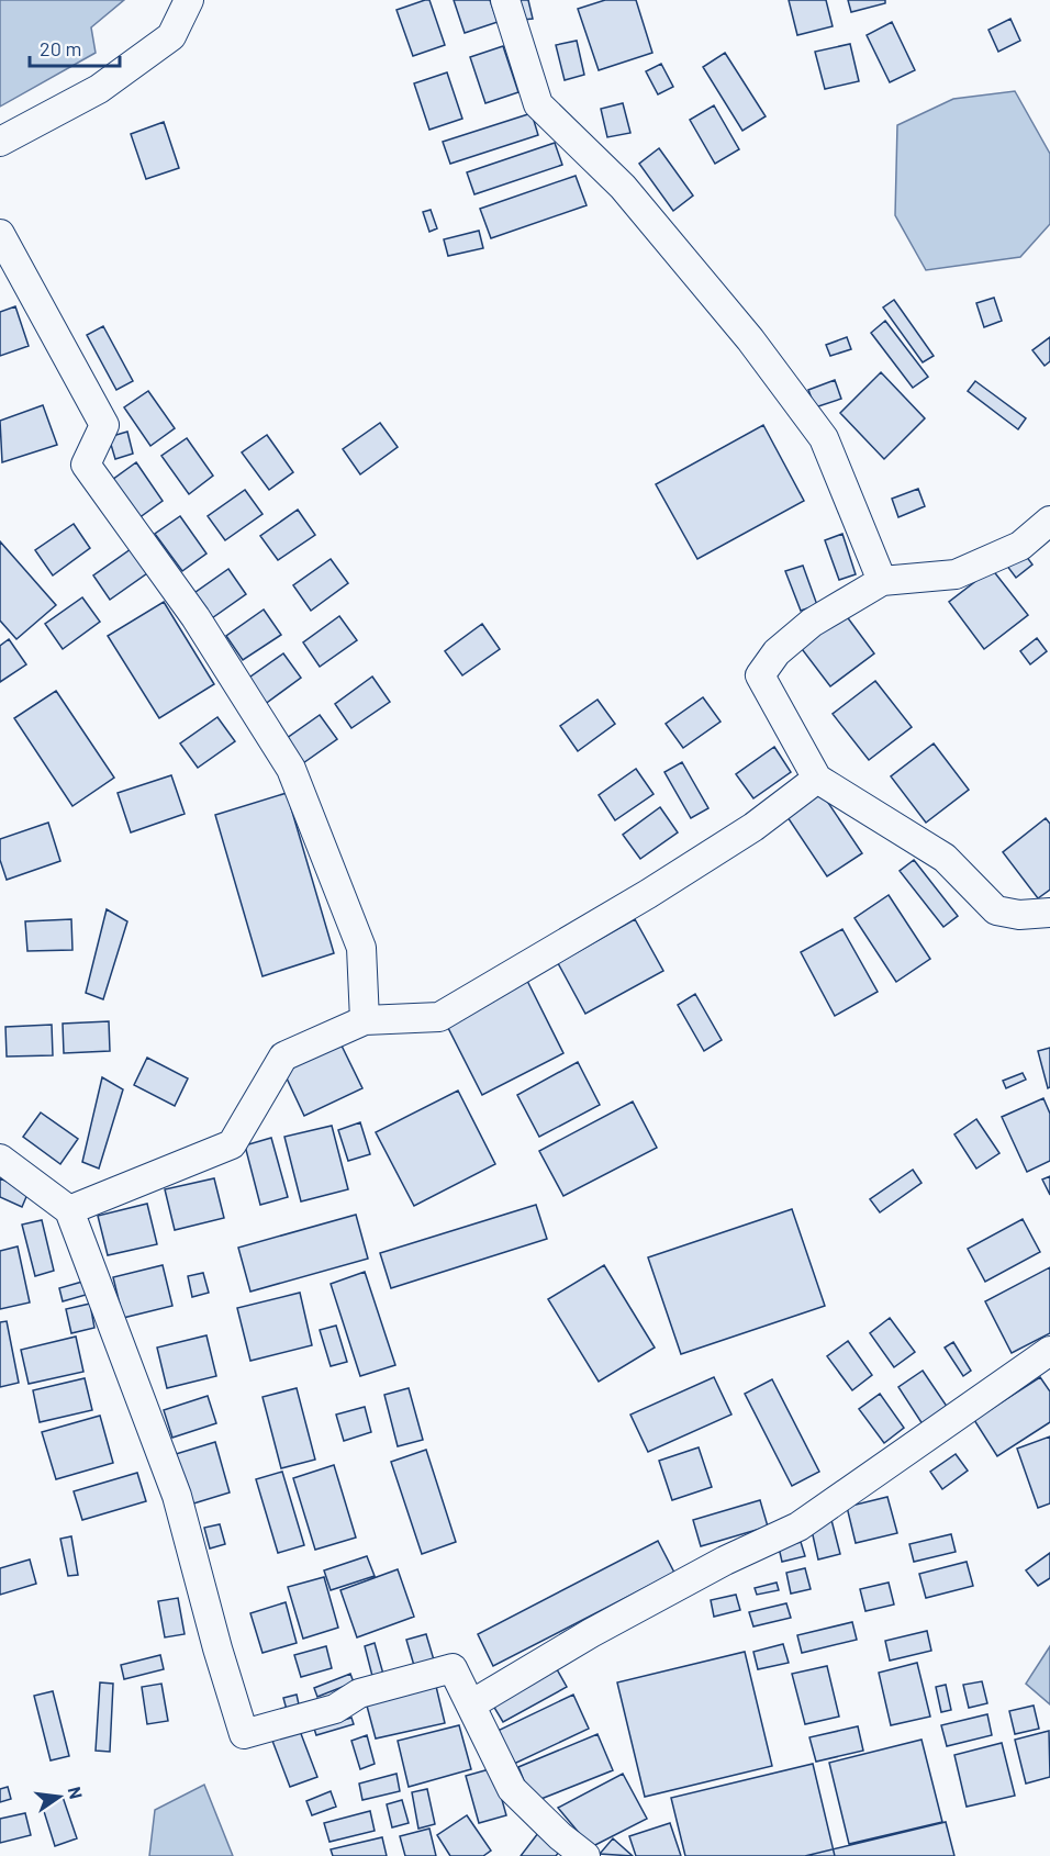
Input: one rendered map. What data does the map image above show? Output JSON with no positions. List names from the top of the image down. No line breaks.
{"scale_bar":"20 m","north":"right"}
